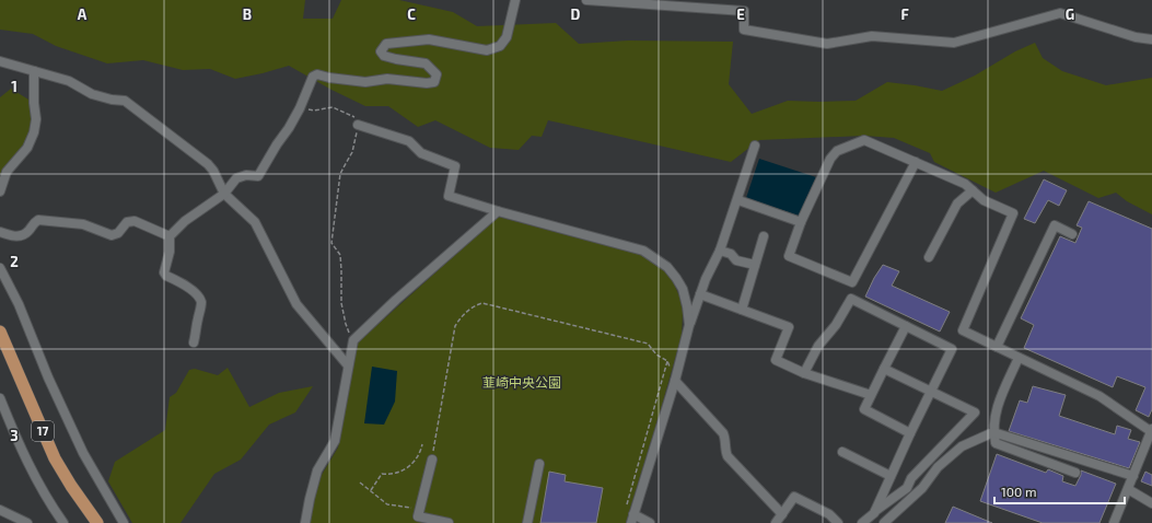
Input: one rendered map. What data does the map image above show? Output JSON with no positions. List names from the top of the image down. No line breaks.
{"streets":{"main road":["17"]},"parks":["韮崎中央公園"],"scale_bar":"100 m","grid":{"columns":["A","B","C","D","E","F","G"],"rows":["1","2","3"]}}
